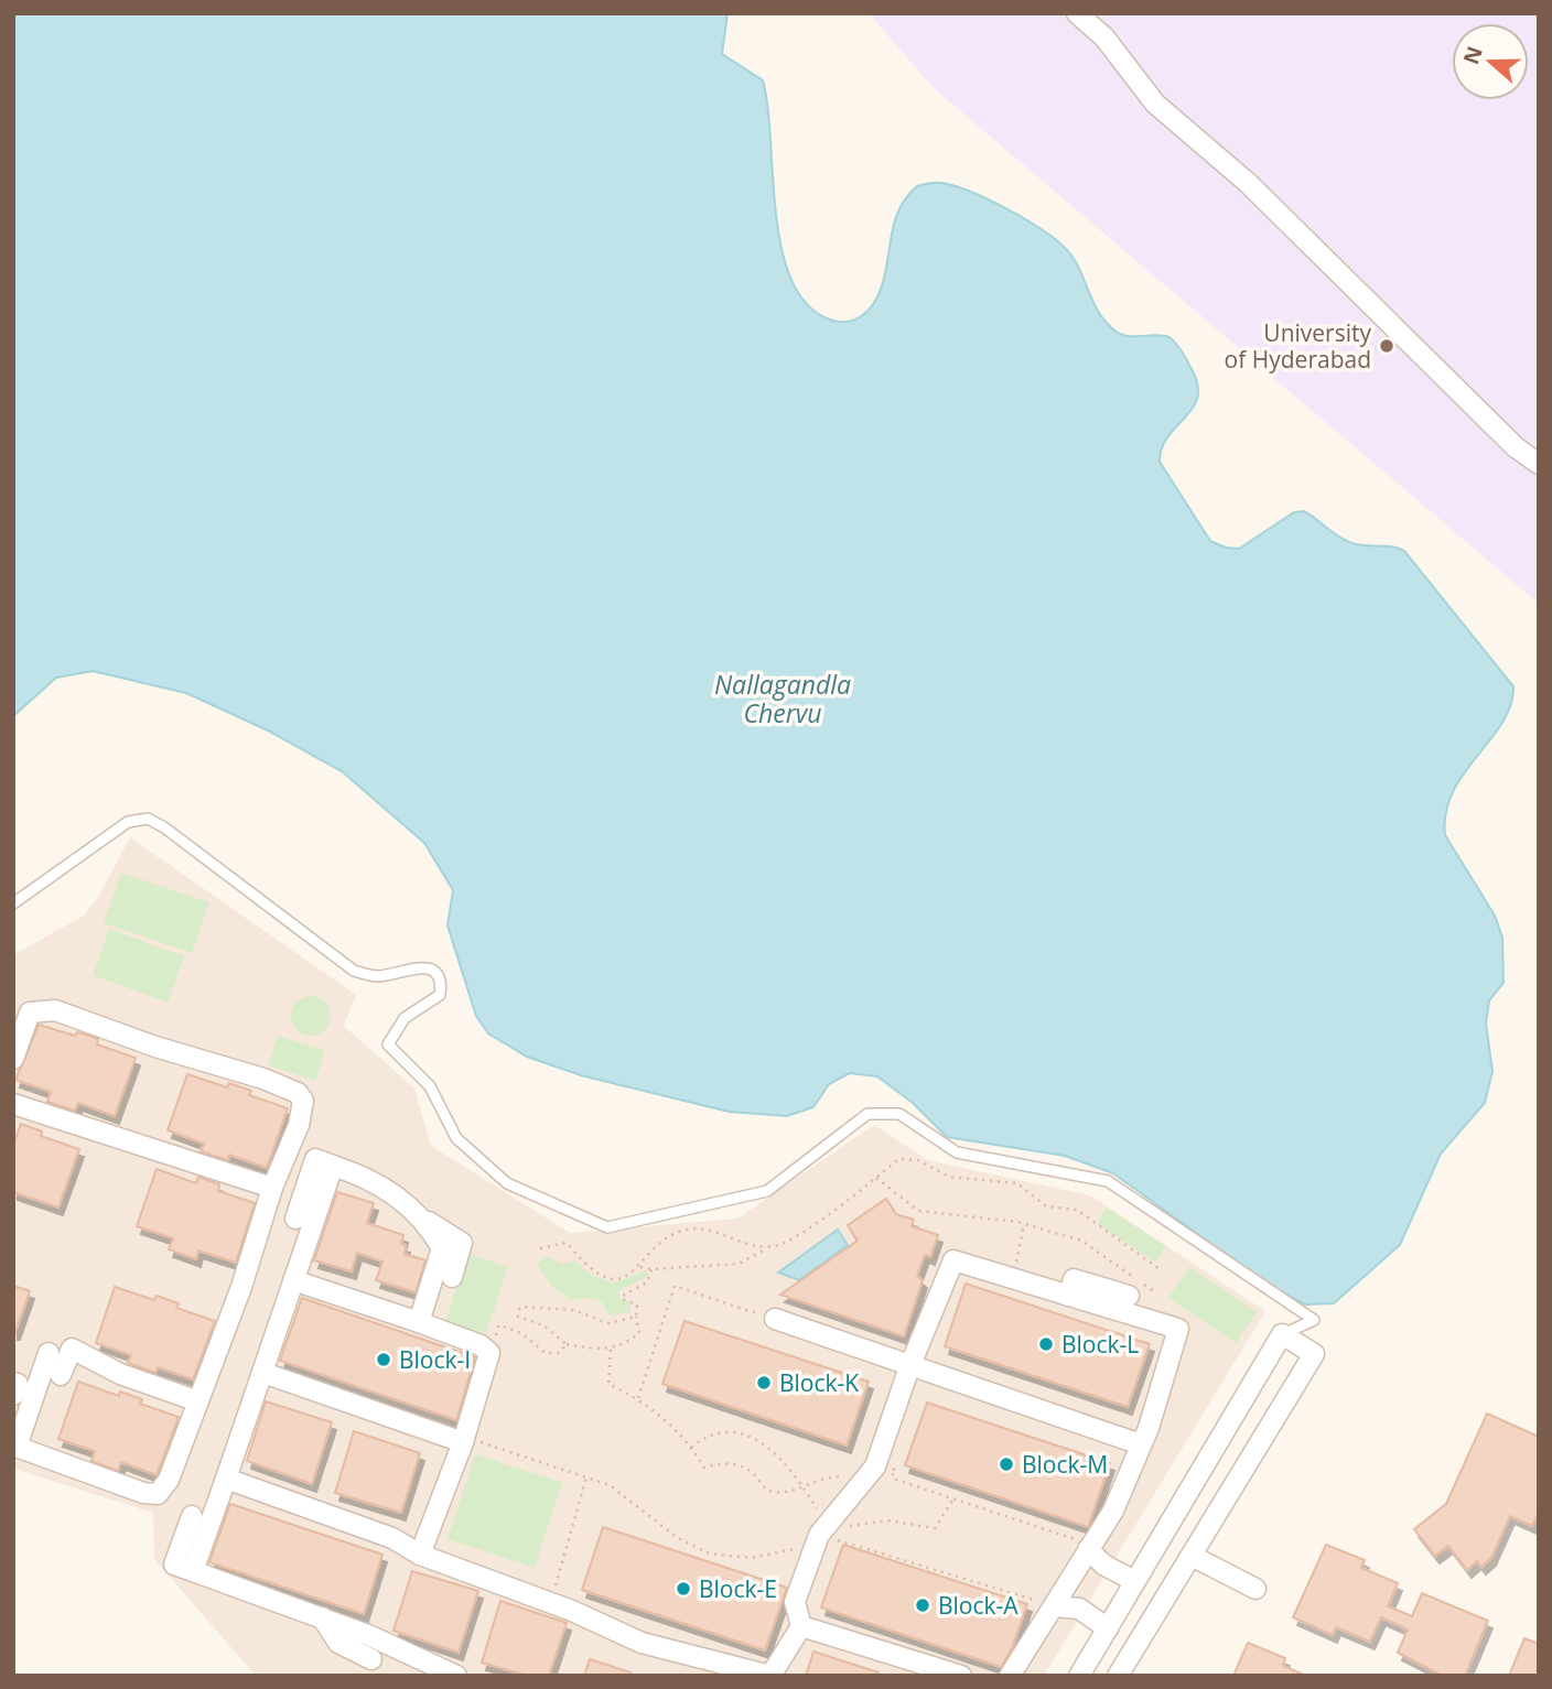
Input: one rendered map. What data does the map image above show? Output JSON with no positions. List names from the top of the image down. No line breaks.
{"water":["Nallagandla Chervu"],"places":["University of Hyderabad","Block-L","Block-I","Block-K","Block-M","Block-E","Block-A"],"north":"left"}
